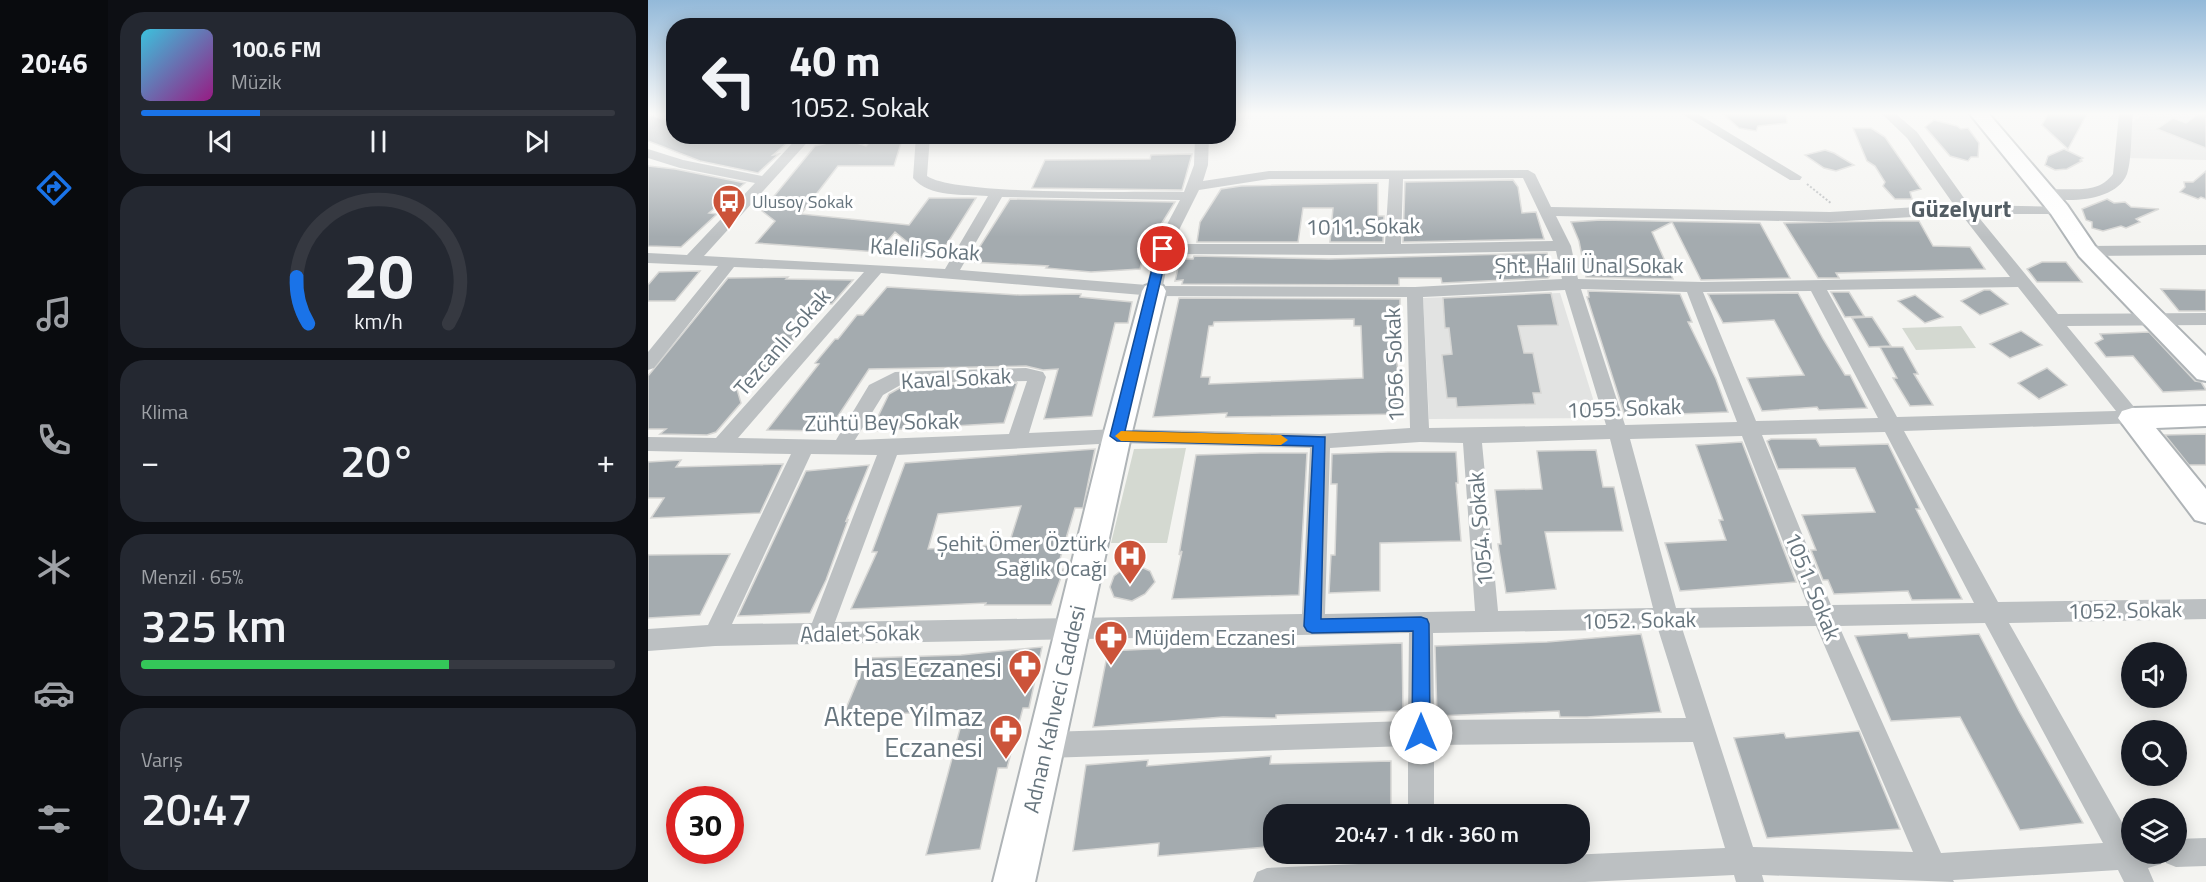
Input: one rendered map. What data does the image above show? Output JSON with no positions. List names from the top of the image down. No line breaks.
{"streets":{"street":["1011. Sokak","Kaleli Sokak","Şht. Halil Ünal Sokak","Tezcanlı Sokak","1056. Sokak","Kaval Sokak","1055. Sokak","Zühtü Bey Sokak","1054. Sokak","1051. Sokak","1052. Sokak","Adalet Sokak","Adnan Kahveci Caddesi"]},"crossings":[["Kaleli Sokak","Şht. Halil Ünal Sokak"],["Kaleli Sokak","Tezcanlı Sokak"],["Kaleli Sokak","Adnan Kahveci Caddesi"],["Şht. Halil Ünal Sokak","1056. Sokak"],["Şht. Halil Ünal Sokak","1051. Sokak"],["Şht. Halil Ünal Sokak","Adnan Kahveci Caddesi"],["Tezcanlı Sokak","Zühtü Bey Sokak"],["1056. Sokak","1055. Sokak"],["Kaval Sokak","Zühtü Bey Sokak"],["1055. Sokak","Zühtü Bey Sokak"],["1055. Sokak","1054. Sokak"],["1055. Sokak","1051. Sokak"],["1055. Sokak","Adnan Kahveci Caddesi"],["Zühtü Bey Sokak","Adnan Kahveci Caddesi"],["1054. Sokak","1052. Sokak"],["1051. Sokak","1052. Sokak"],["1052. Sokak","Adalet Sokak"],["1052. Sokak","Adnan Kahveci Caddesi"],["Adalet Sokak","Adnan Kahveci Caddesi"]],"districts":["Güzelyurt"],"places":{"bus stop":["Ulusoy Sokak"],"hospital":["Şehit Ömer Öztürk Sağlık Ocağı"],"pharmacy":["Müjdem Eczanesi","Has Eczanesi","Aktepe Yılmaz Eczanesi"]},"page":{"tabs":"20:46","turn":["40 m","1052. Sokak"],"song":["100.6 FM","Müzik"],"tile":["Klima",["Menzil · 65%","325 km"],["Varış","20:47"]],"heat":["−","20°","+"],"limit":"30","trip":"20:47 · 1 dk · 360 m","gauge":["20","km/h"]}}
